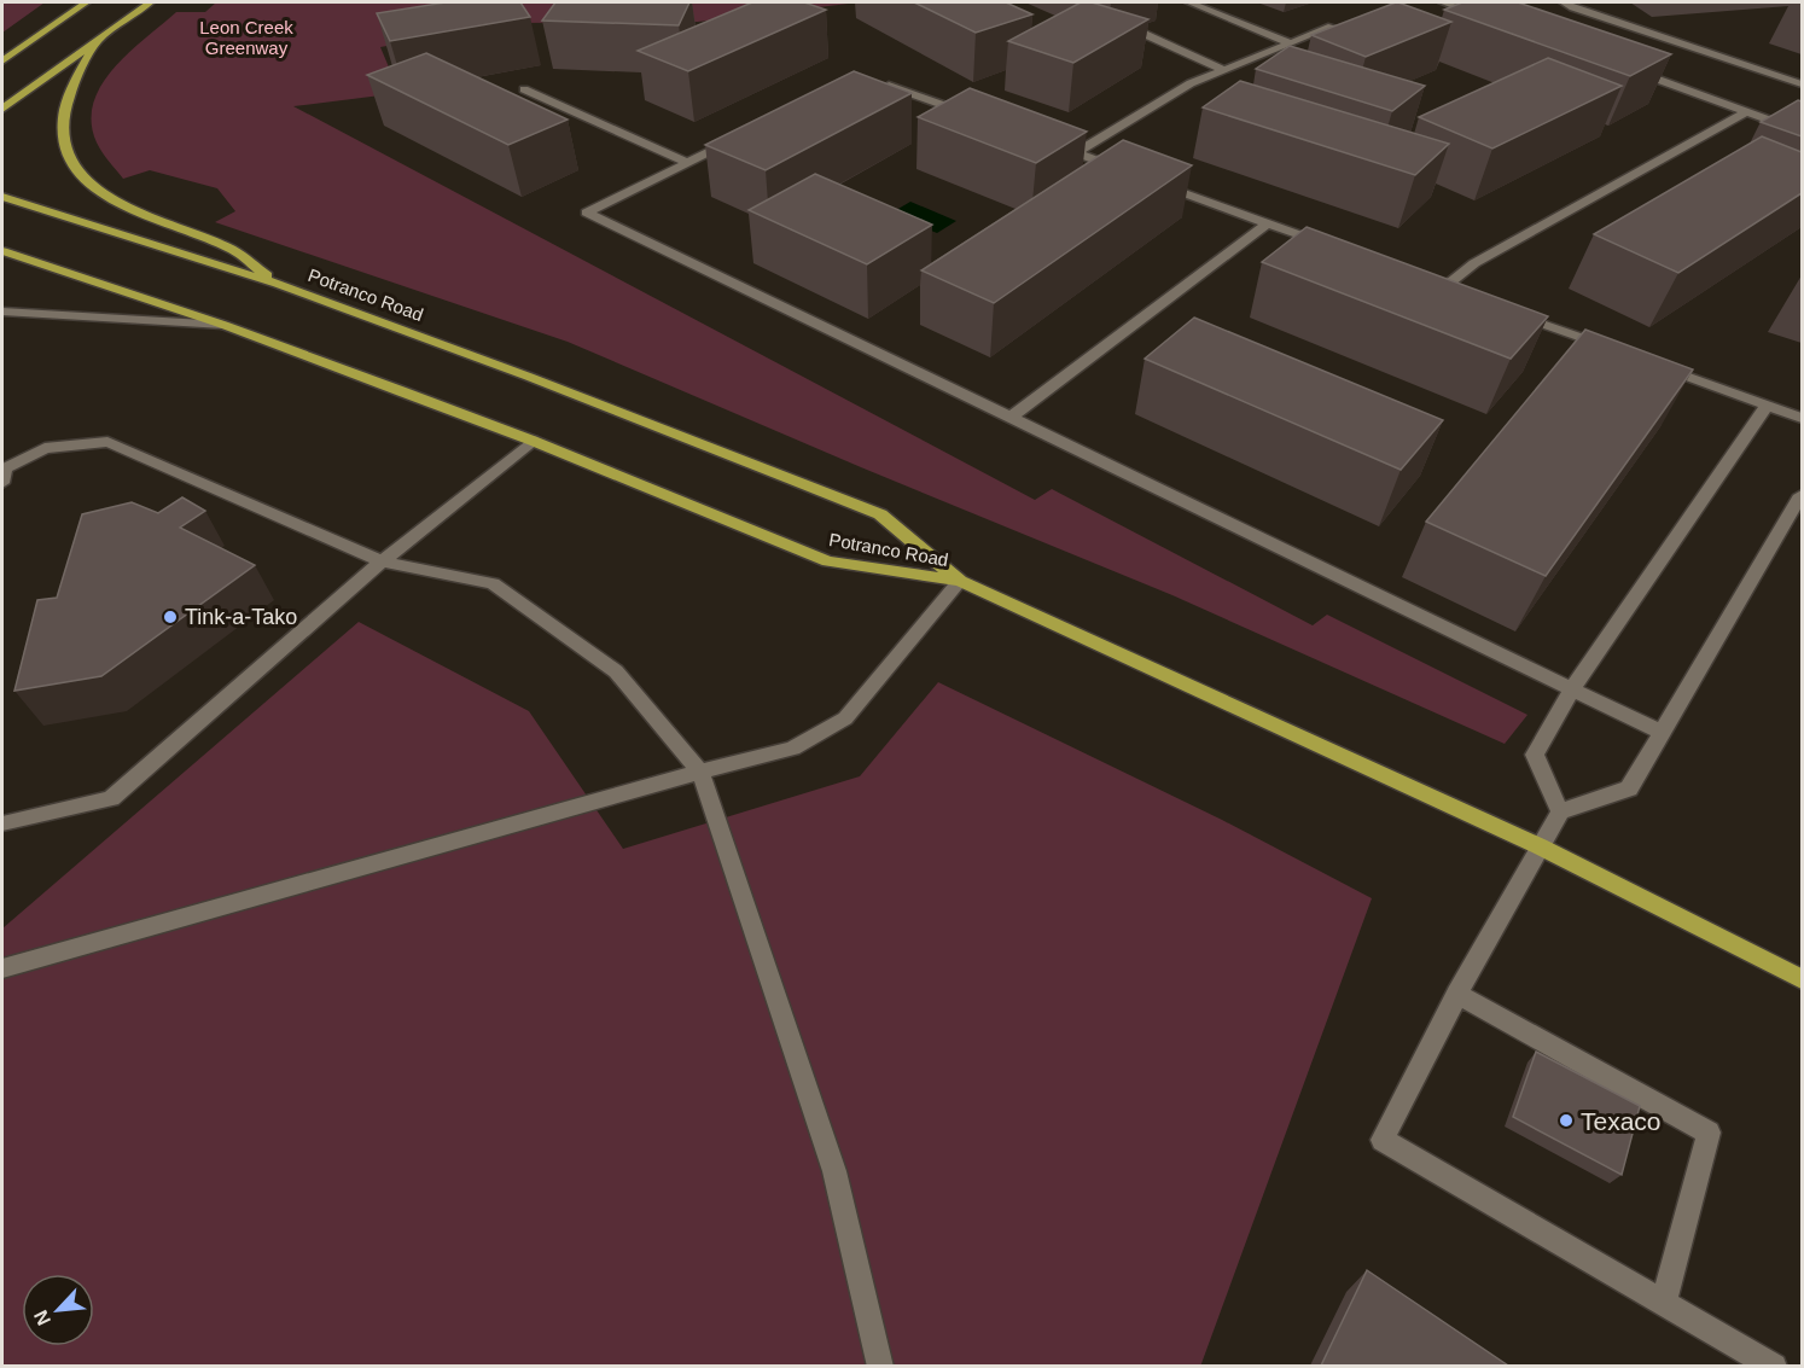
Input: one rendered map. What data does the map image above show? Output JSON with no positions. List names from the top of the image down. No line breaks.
{"streets":{"main road":["Potranco Road"]},"parks":["Leon Creek Greenway"],"places":["Tink-a-Tako","Texaco"],"north":"bottom left"}
